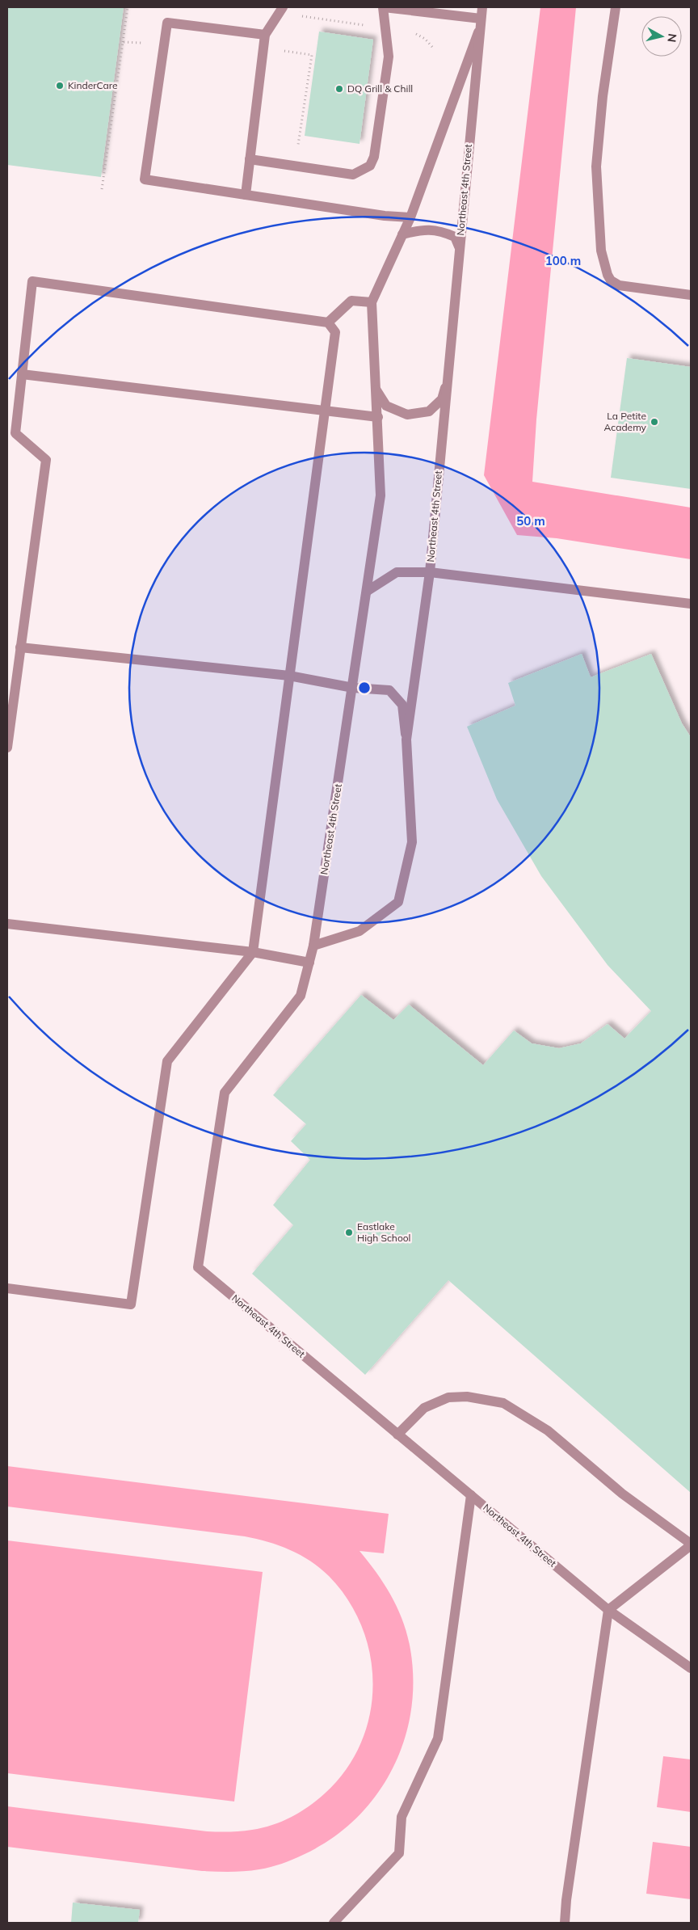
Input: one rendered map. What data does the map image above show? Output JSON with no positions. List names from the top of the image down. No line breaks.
{"streets":{"street":["Northeast 4th Street"]},"places":["KinderCare","DQ Grill & Chill","La Petite Academy","Eastlake High School"],"north":"right","rings":["100 m","50 m"]}
